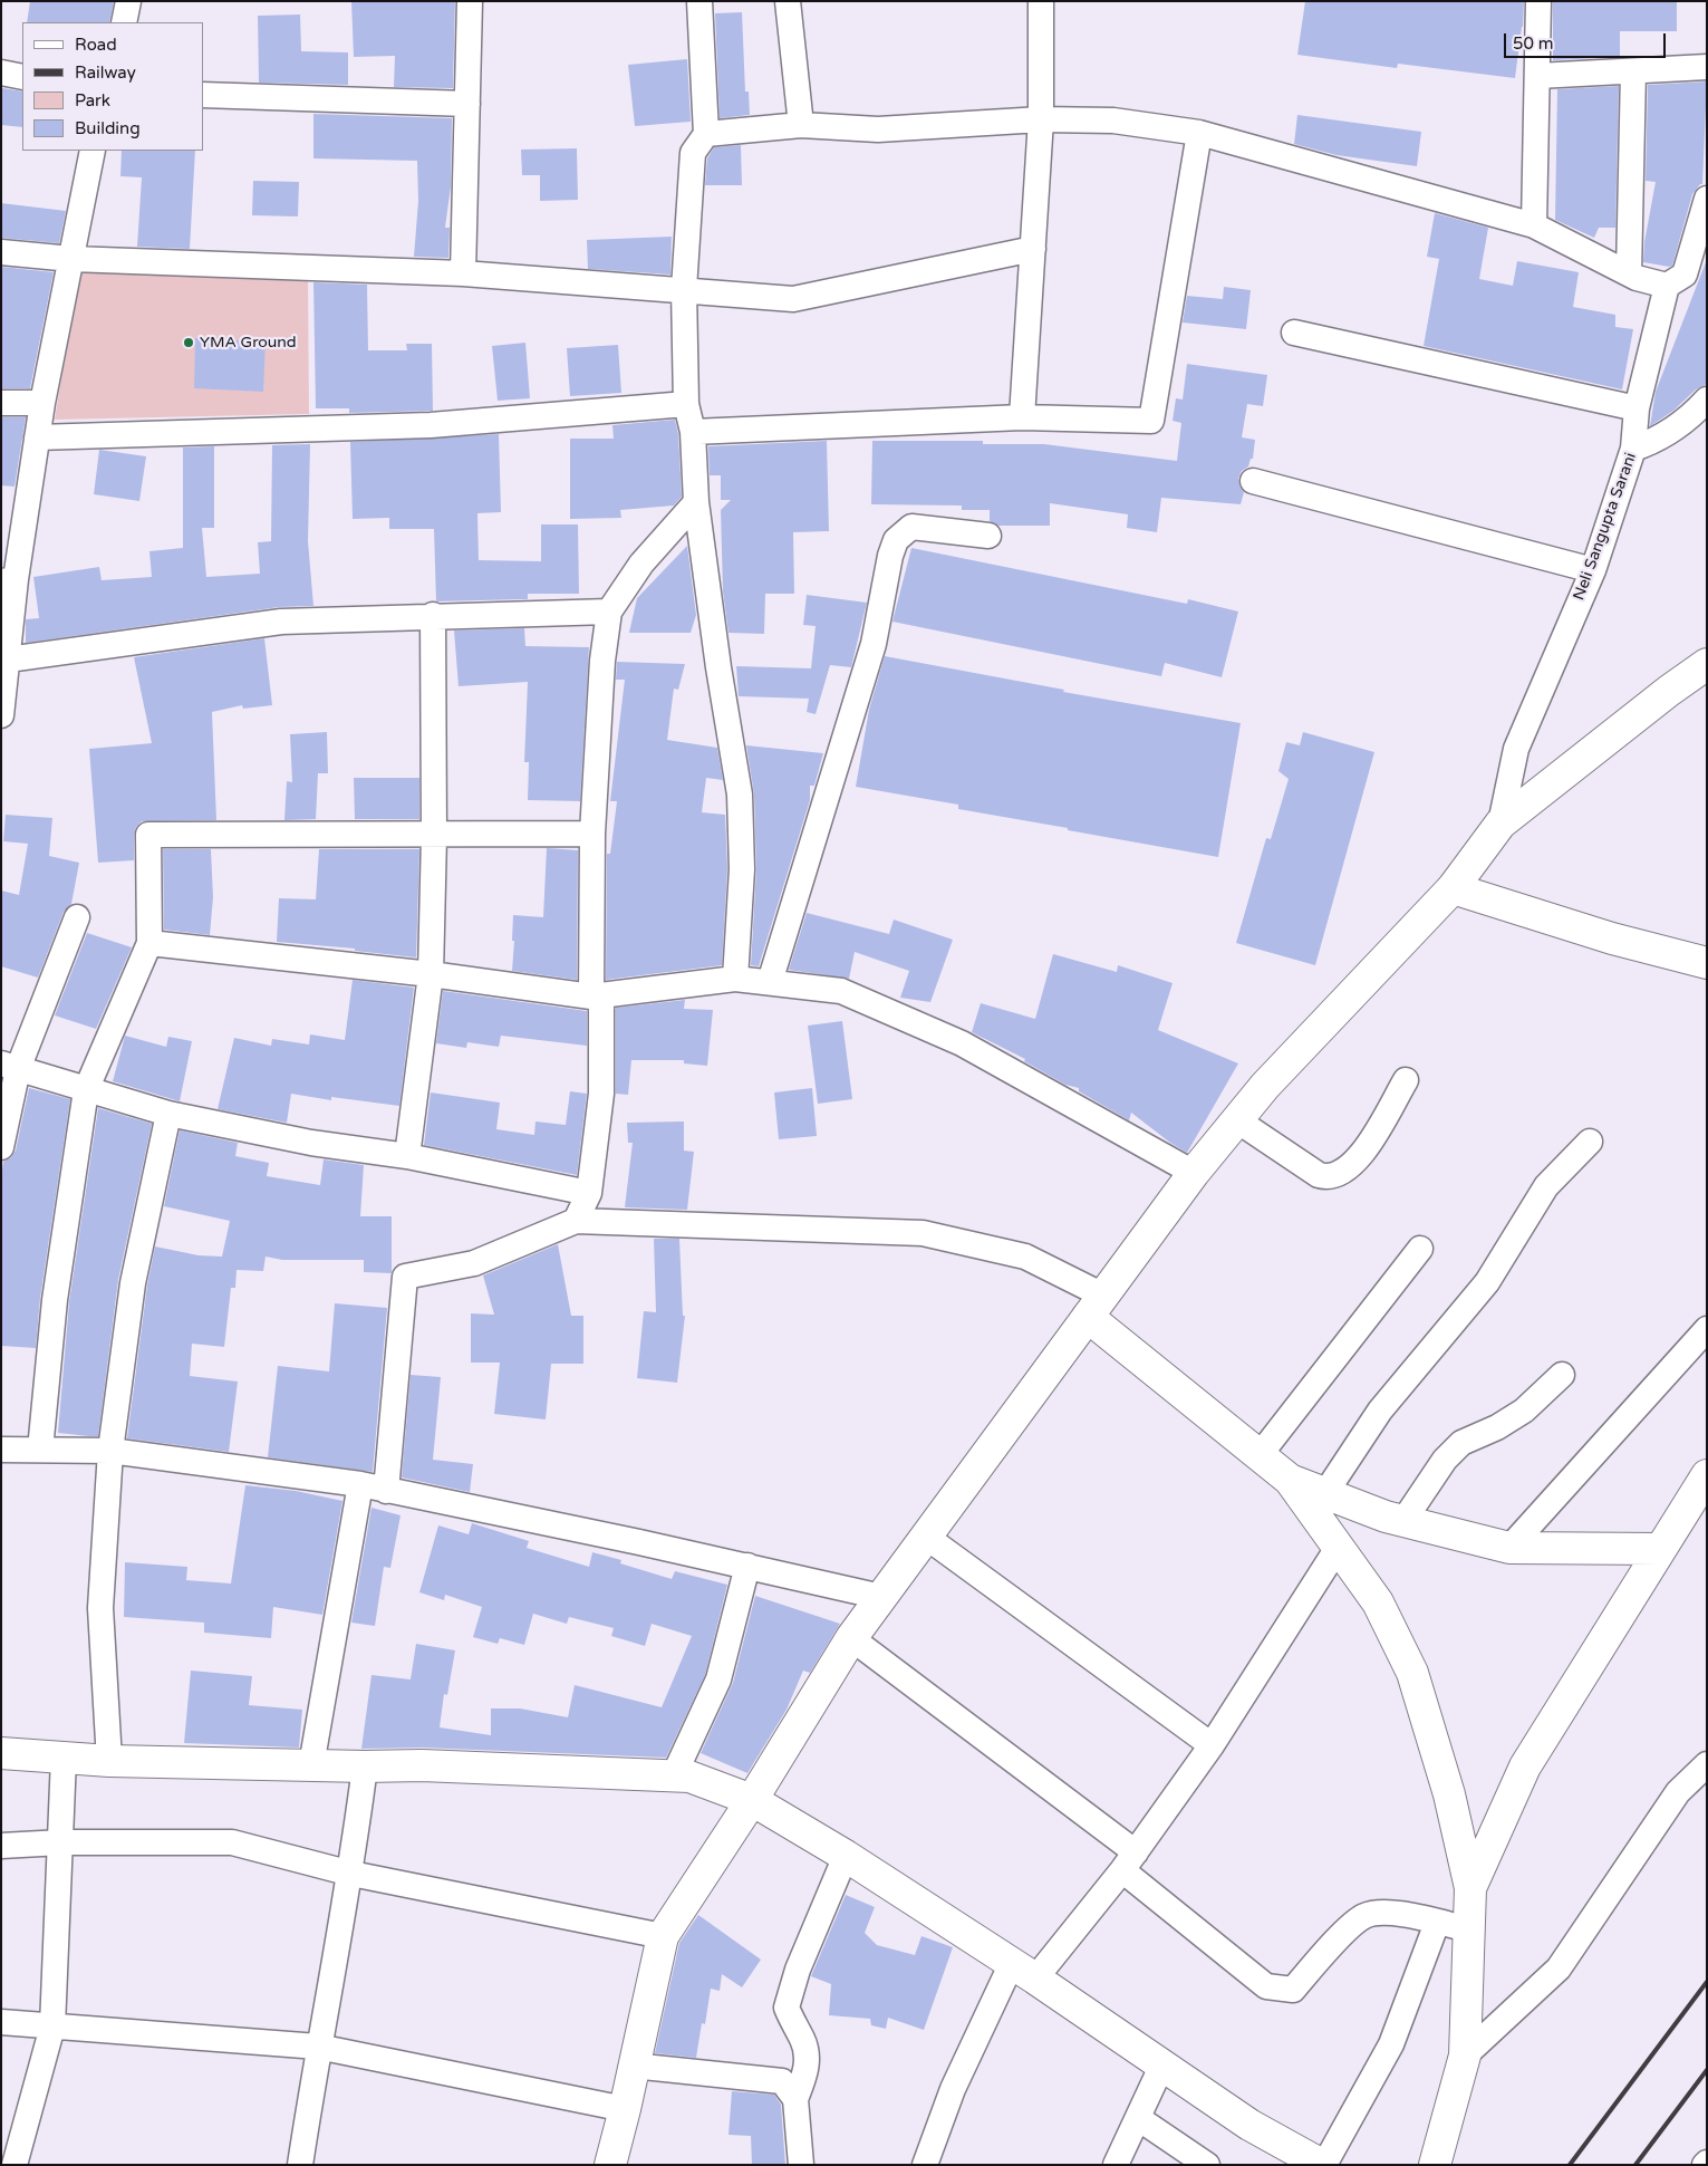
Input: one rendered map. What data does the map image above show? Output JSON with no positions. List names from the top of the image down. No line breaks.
{"streets":{"street":["Neli Sangupta Sarani"]},"places":["YMA Ground"],"legend":["Road","Railway","Park","Building"],"scale_bar":"50 m"}
